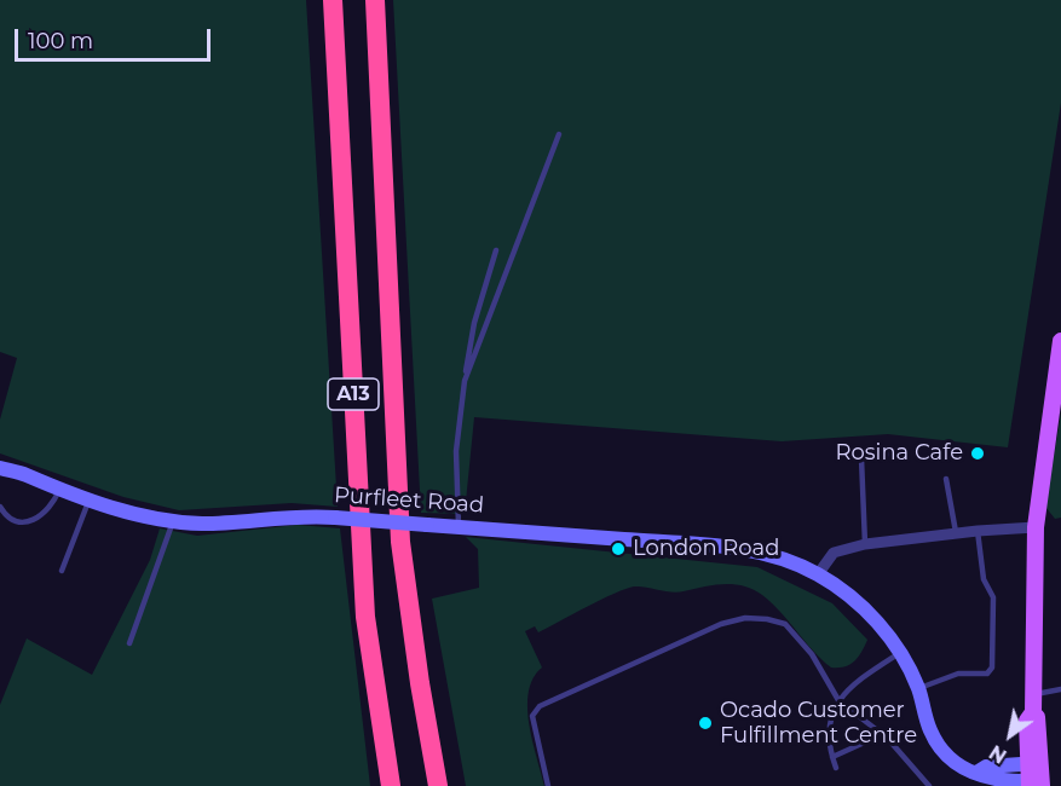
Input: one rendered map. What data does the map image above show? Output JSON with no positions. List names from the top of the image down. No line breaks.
{"streets":{"highway":["A13"],"street":["Purfleet Road"]},"places":["Rosina Cafe","London Road","Ocado Customer Fulfillment Centre"],"scale_bar":"100 m","north":"bottom left"}
